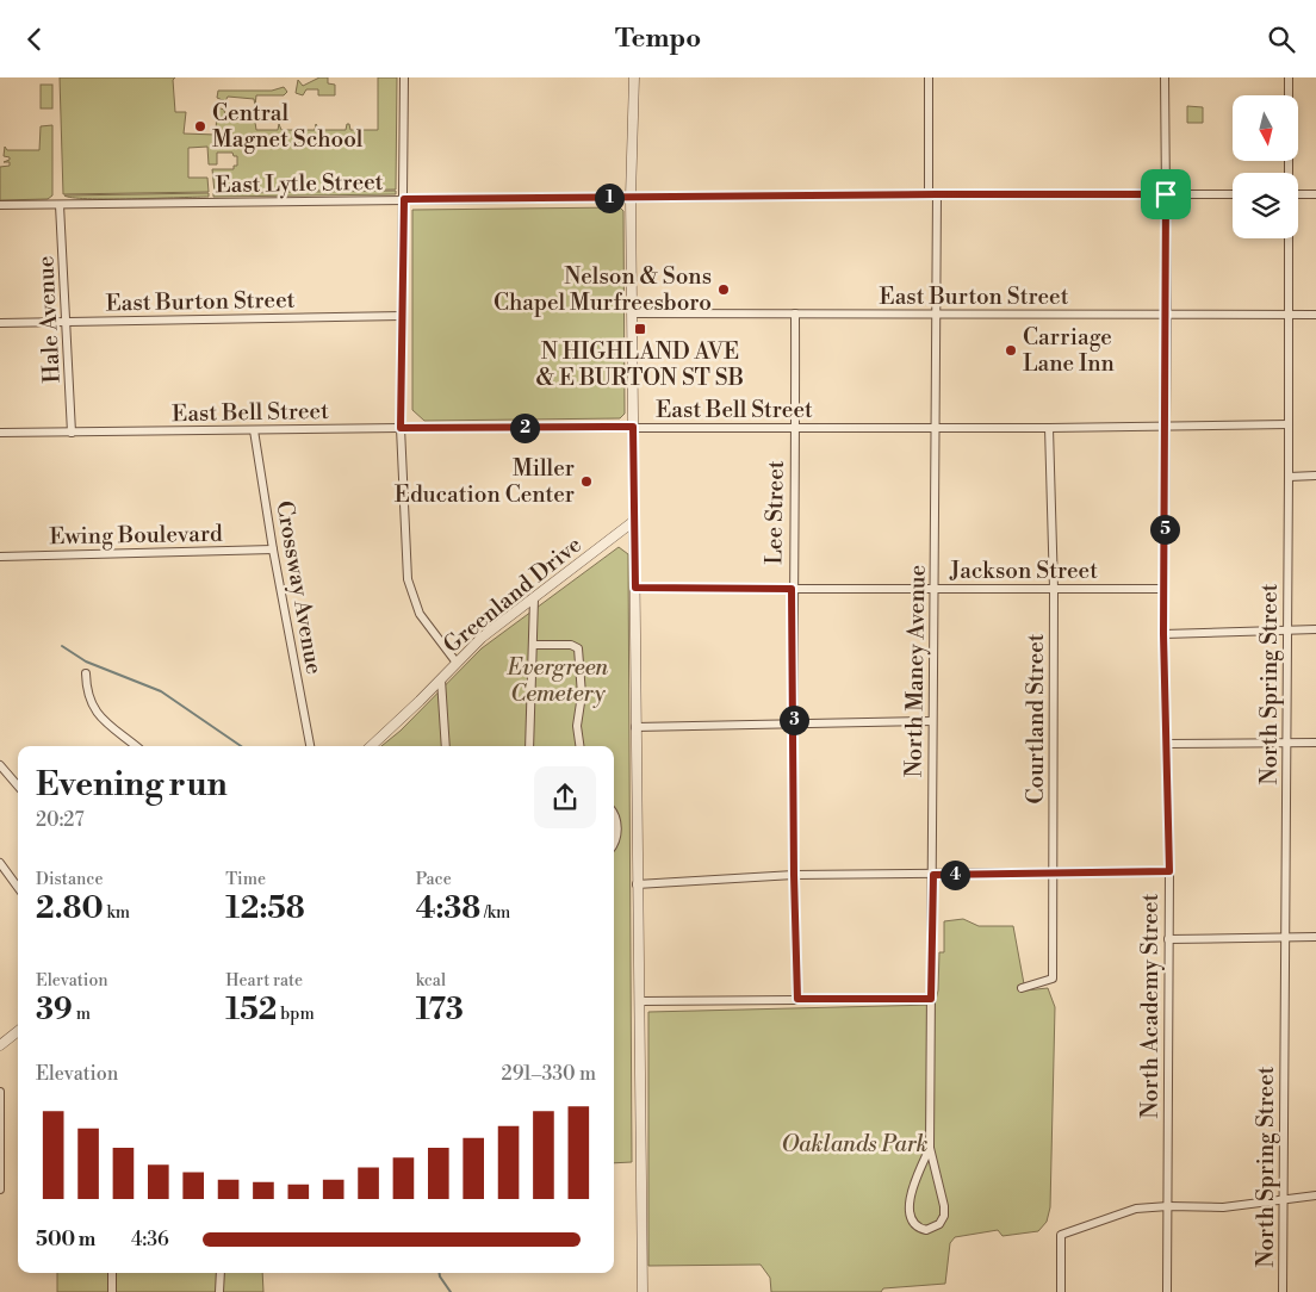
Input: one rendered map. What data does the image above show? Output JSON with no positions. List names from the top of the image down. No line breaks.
{"streets":{"street":["East Lytle Street","East Burton Street","Hale Avenue","East Bell Street","Lee Street","Ewing Boulevard","Jackson Street","Crossway Avenue","Greenland Drive","North Maney Avenue","North Spring Street","Courtland Street","North Academy Street"]},"crossings":[["East Lytle Street","Hale Avenue"],["East Lytle Street","North Maney Avenue"],["East Lytle Street","North Academy Street"],["East Burton Street","Hale Avenue"],["East Burton Street","Lee Street"],["East Burton Street","North Maney Avenue"],["East Burton Street","North Spring Street"],["East Burton Street","North Academy Street"],["Hale Avenue","East Bell Street"],["East Bell Street","Lee Street"],["East Bell Street","Crossway Avenue"],["East Bell Street","North Maney Avenue"],["East Bell Street","North Spring Street"],["East Bell Street","Courtland Street"],["East Bell Street","North Academy Street"],["Lee Street","Jackson Street"],["Ewing Boulevard","Crossway Avenue"],["Jackson Street","North Maney Avenue"],["Jackson Street","Courtland Street"],["Jackson Street","North Academy Street"]],"parks":["Evergreen Cemetery","Oaklands Park"],"places":{"other":["Central Magnet School","Nelson & Sons Chapel Murfreesboro","Carriage Lane Inn","Miller Education Center"],"transit":["N HIGHLAND AVE & E BURTON ST SB"]},"north":"bottom","page":{"header":"Tempo","pins":["1","2","5","3","4"],"heading":["Evening run","20:27"],"stats":[["Distance","2.80 km"],["Time","12:58"],["Pace","4:38 /km"],["Elevation","39 m"],["Heart rate","152 bpm"],["kcal","173"]],"chart":["Elevation","291–330 m"],"list":[{"name":"500 m","note":"4:36"}]}}
